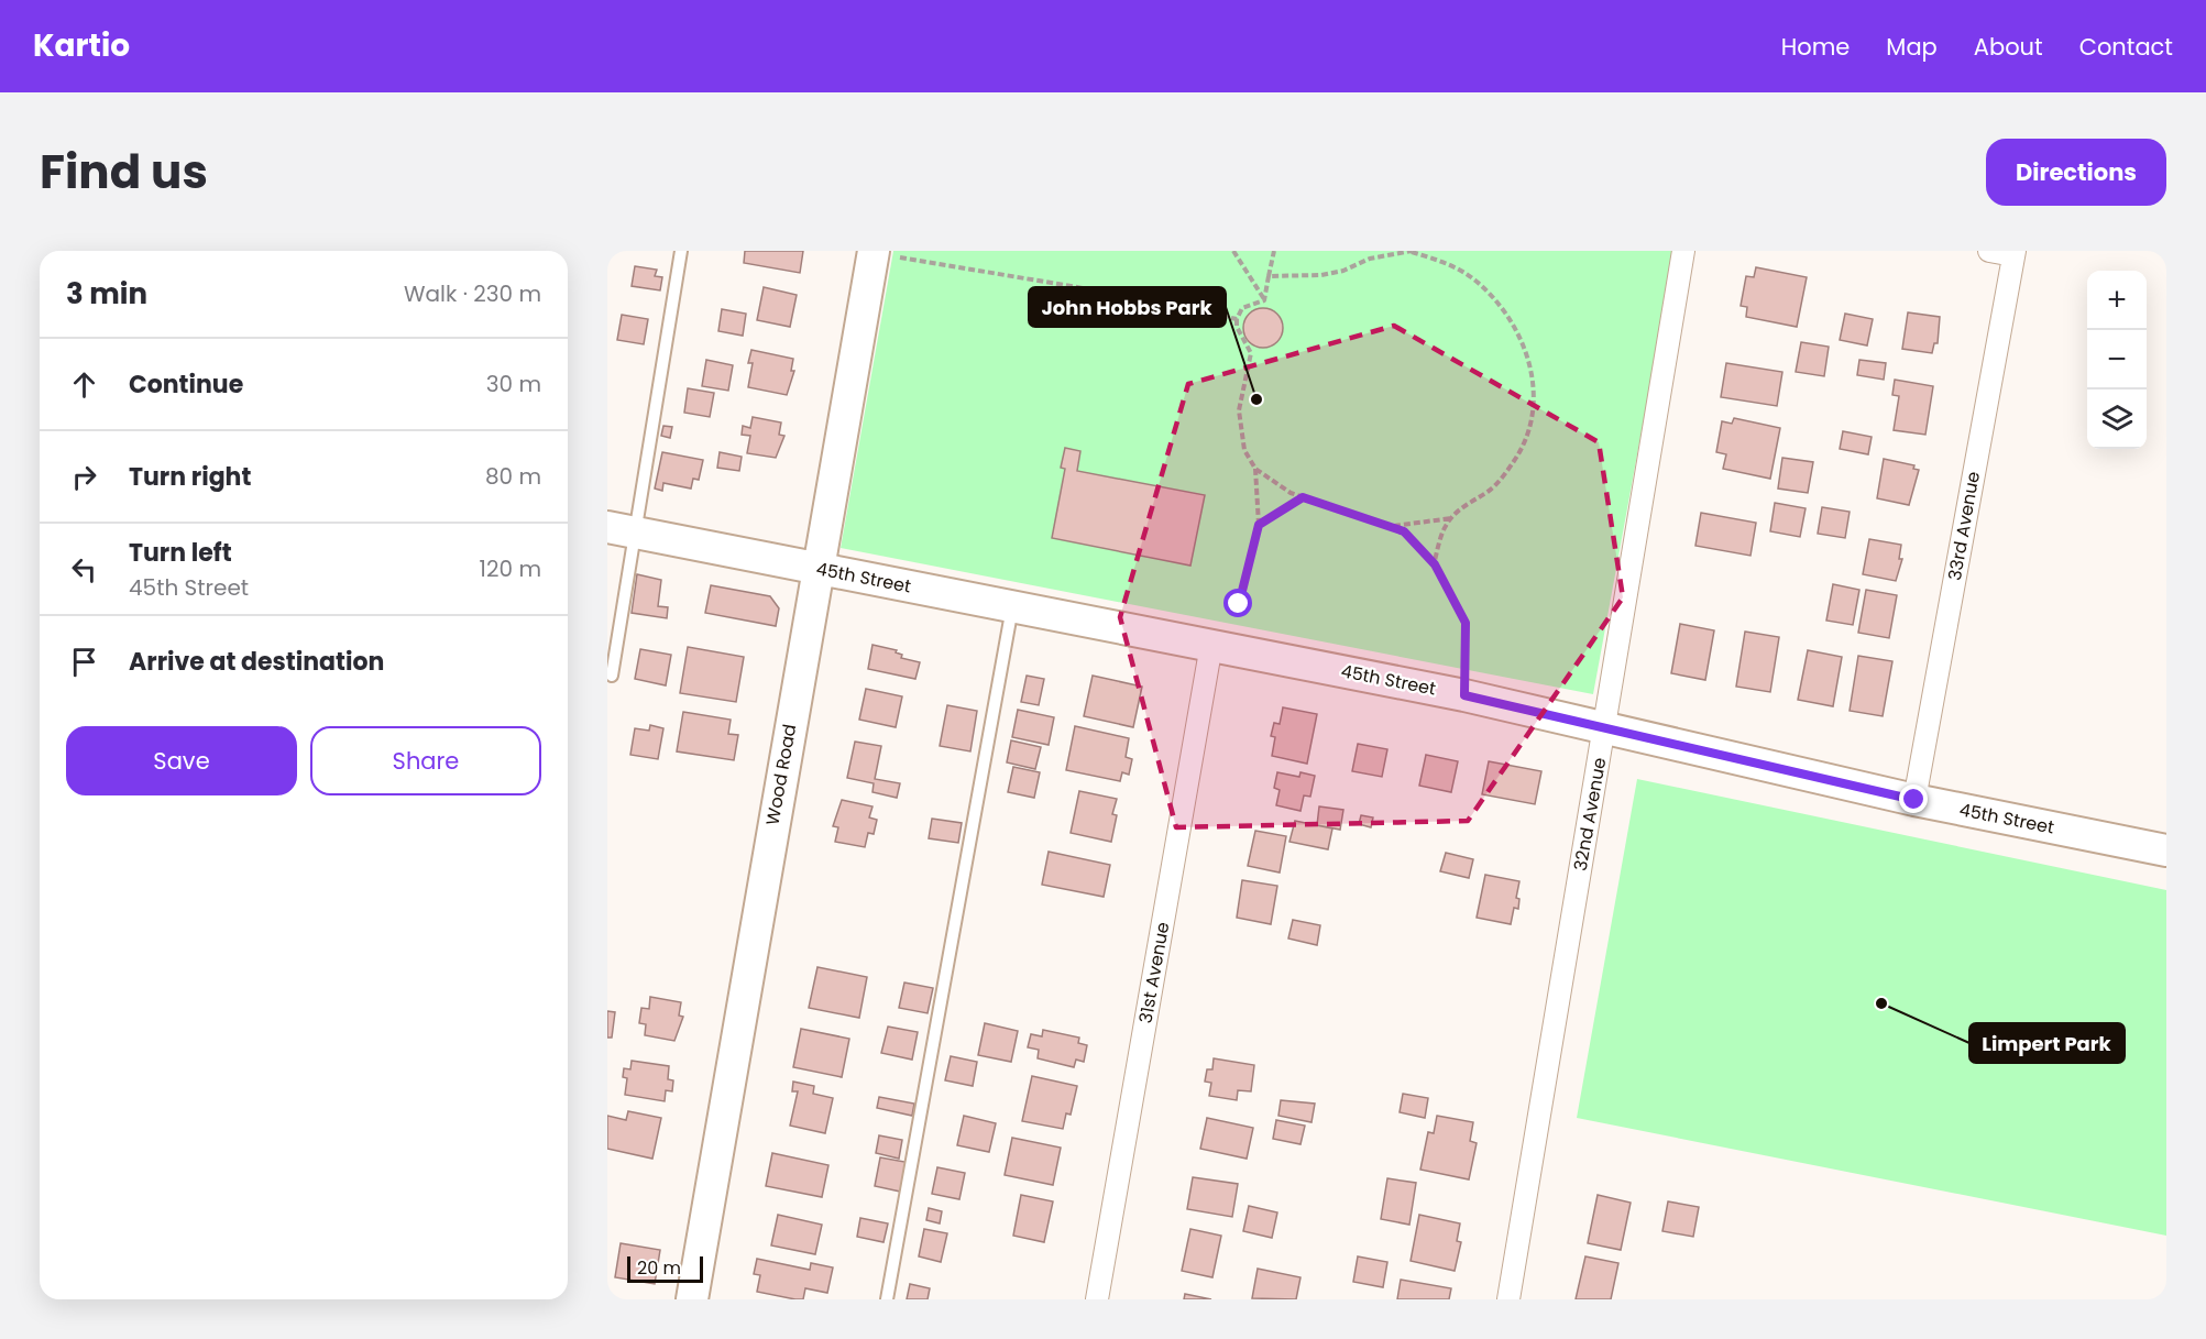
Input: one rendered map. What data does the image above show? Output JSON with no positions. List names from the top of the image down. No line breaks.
{"streets":{"street":["33rd Avenue","45th Street","Wood Road","32nd Avenue","31st Avenue"]},"crossings":[["33rd Avenue","45th Street"],["45th Street","Wood Road"],["45th Street","32nd Avenue"],["45th Street","31st Avenue"]],"places":["John Hobbs Park","Limpert Park"],"scale_bar":"20 m","page":{"header":"Kartio","nav":["Home","Map","About","Contact"],"title":"Find us","buttons":["Directions",["Save","Share"]],"heading":["3 min","Walk · 230 m"],"map_buttons":["+","−"],"list":[["Continue","30 m"],["Turn right","80 m"],["Turn left","45th Street","120 m"],"Arrive at destination"],"scale":"20 m"}}
